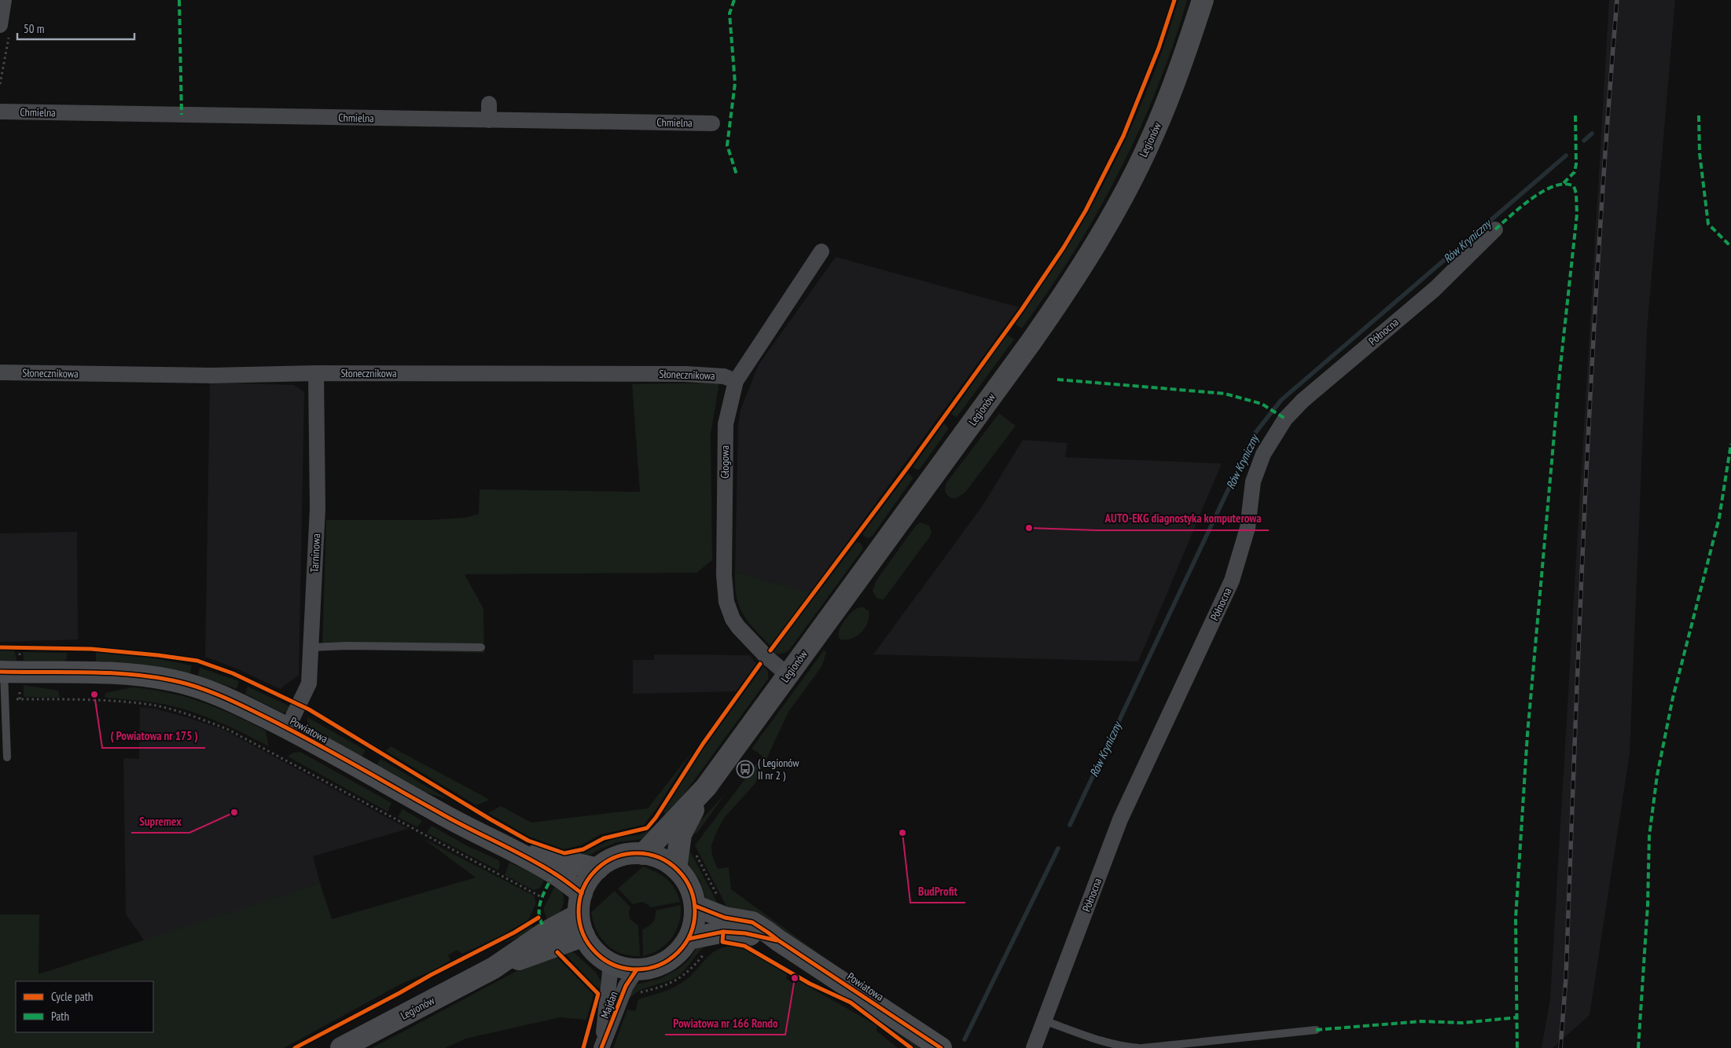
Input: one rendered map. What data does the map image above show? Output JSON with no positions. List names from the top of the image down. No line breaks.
{"streets":{"highway":["Legionów"],"street":["Chmielna","Północna","Słonecznikowa","Głogowa","Tarninowa","Powiatowa","Majdan"]},"crossings":[["Legionów","Głogowa"],["Legionów","Powiatowa"],["Legionów","Majdan"],["Słonecznikowa","Głogowa"],["Słonecznikowa","Tarninowa"],["Tarninowa","Powiatowa"],["Powiatowa","Majdan"]],"water":["Rów Kryniczny"],"places":{"other":["AUTO-EKG diagnostyka komputerowa","( Powiatowa nr 175 )","Supremex","BudProfit","Powiatowa nr 166 Rondo"],"bus stop":["( Legionów II nr 2 )"]},"legend":["Cycle path","Path"],"scale_bar":"50 m"}
